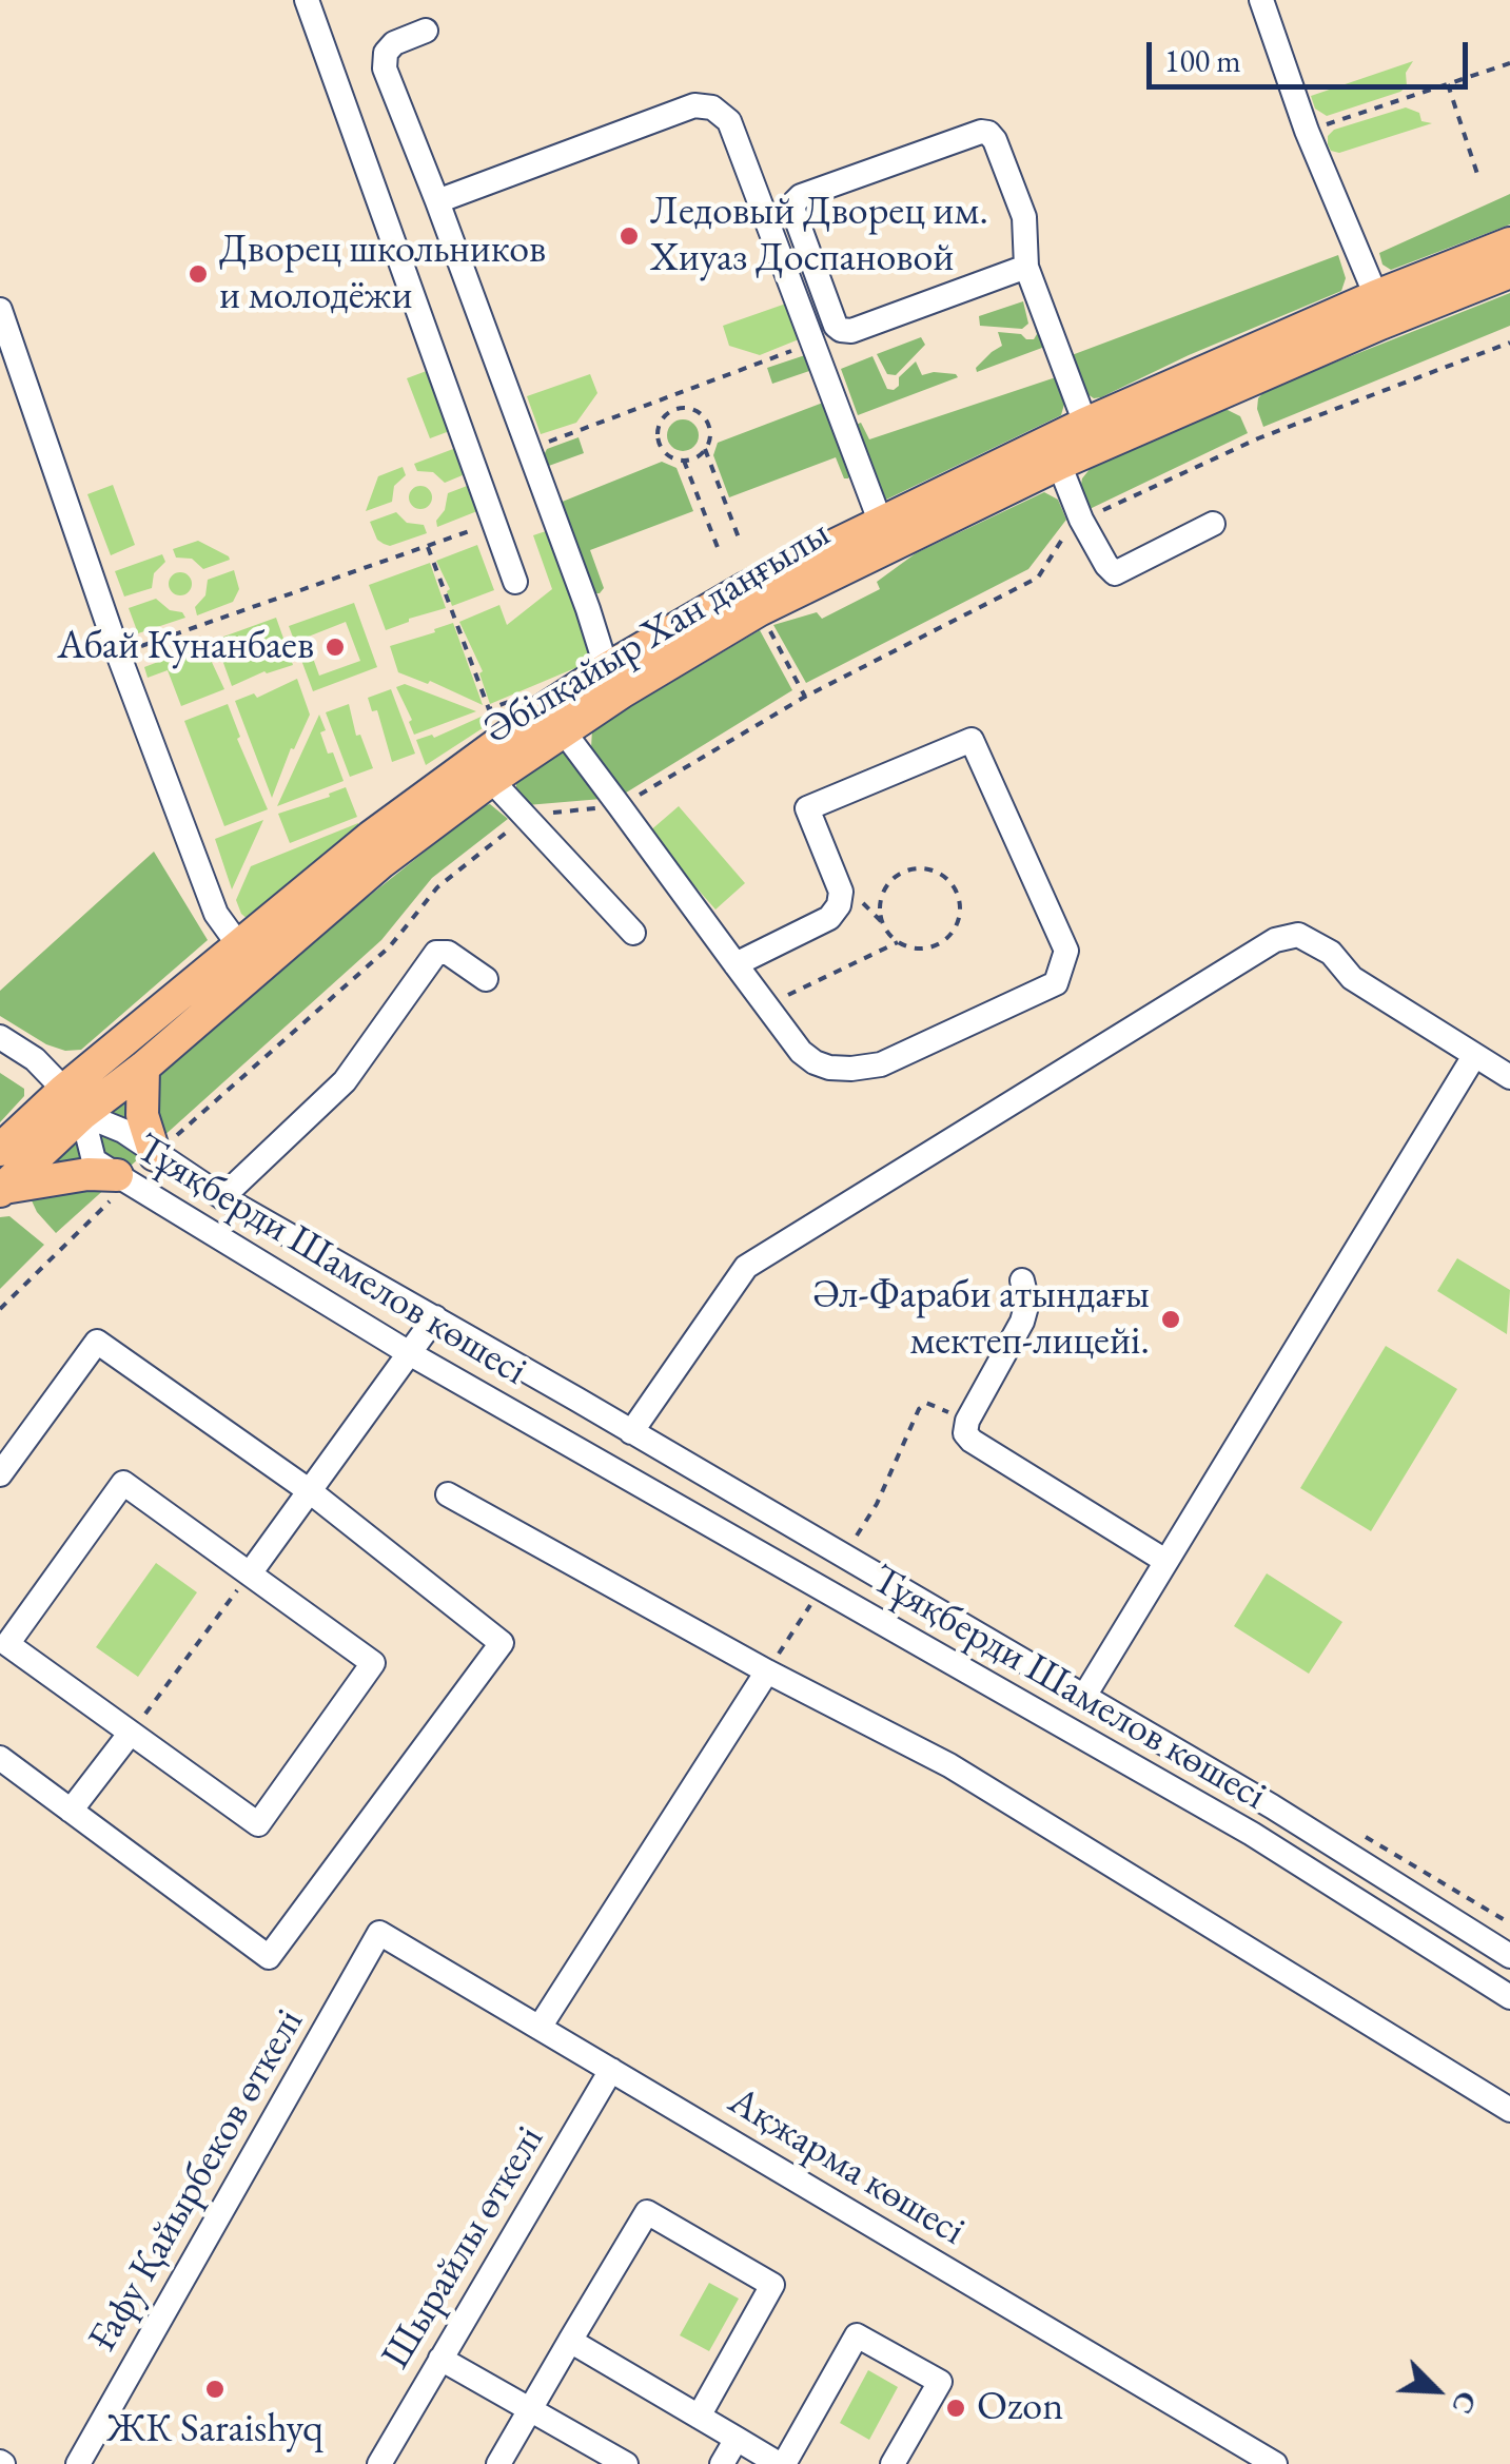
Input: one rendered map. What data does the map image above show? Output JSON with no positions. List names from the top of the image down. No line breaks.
{"streets":{"main road":["Әбілқайыр Хан даңғылы"],"street":["Тұяқберди Шамелов көшесі","Ақжарма көшесі","Ғафу Қайырбеков өткелі","Шырайлы өткелі"]},"crossings":[["Әбілқайыр Хан даңғылы","Тұяқберди Шамелов көшесі"],["Ақжарма көшесі","Ғафу Қайырбеков өткелі"],["Ақжарма көшесі","Шырайлы өткелі"]],"places":["Ледовый Дворец им. Хиуаз Доспановой","Дворец школьников и молодёжи","Абай Кунанбаев","Әл-Фараби атындағы мектеп-лицейі.","ЖК Saraishyq","Ozon"],"scale_bar":"100 m","north":"bottom right"}
